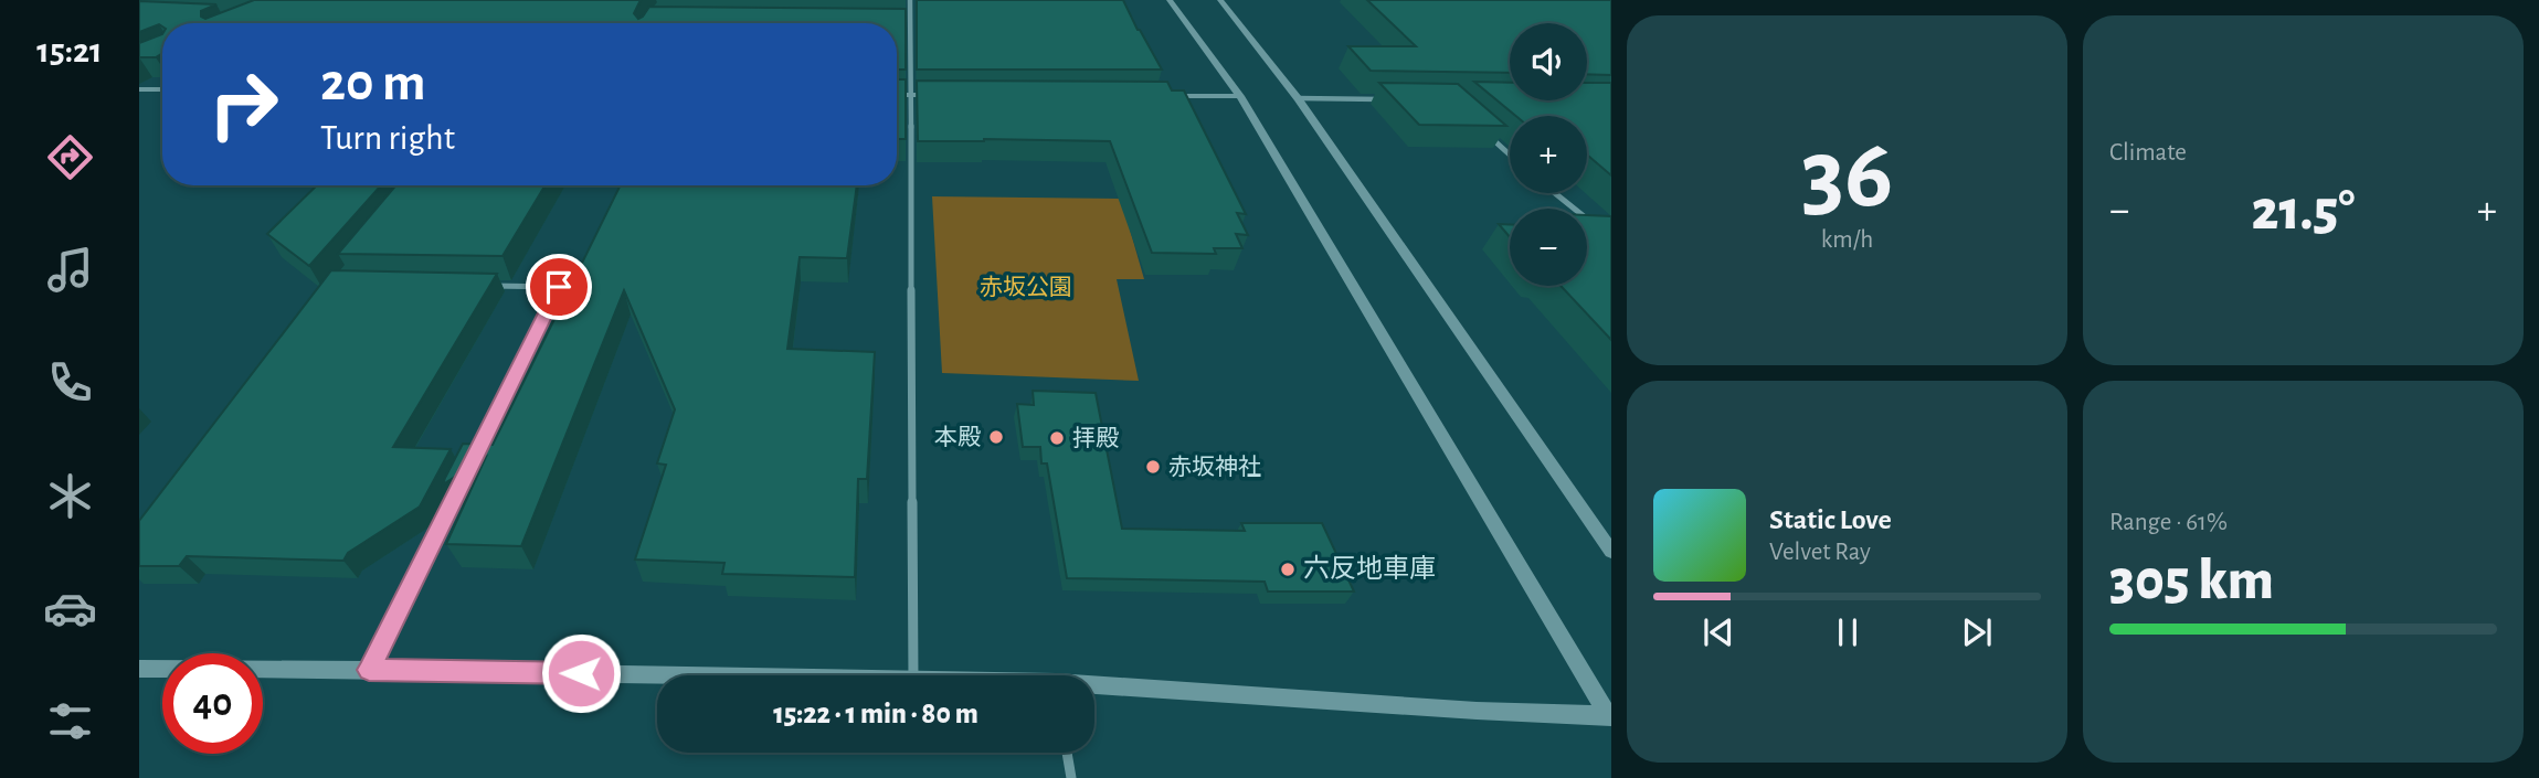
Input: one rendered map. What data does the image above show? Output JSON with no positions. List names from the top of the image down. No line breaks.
{"parks":["赤坂公園"],"places":["本殿","拝殿","赤坂神社","六反地車庫"],"page":{"tabs":"15:21","tile":[["36","km/h"],"Climate",["Range · 61%","305 km"]],"map_buttons":["+","−"],"turn":["20 m","Turn right"],"heat":["−","21.5°","+"],"song":["Static Love","Velvet Ray"],"limit":"40","trip":"15:22 · 1 min · 80 m"}}
